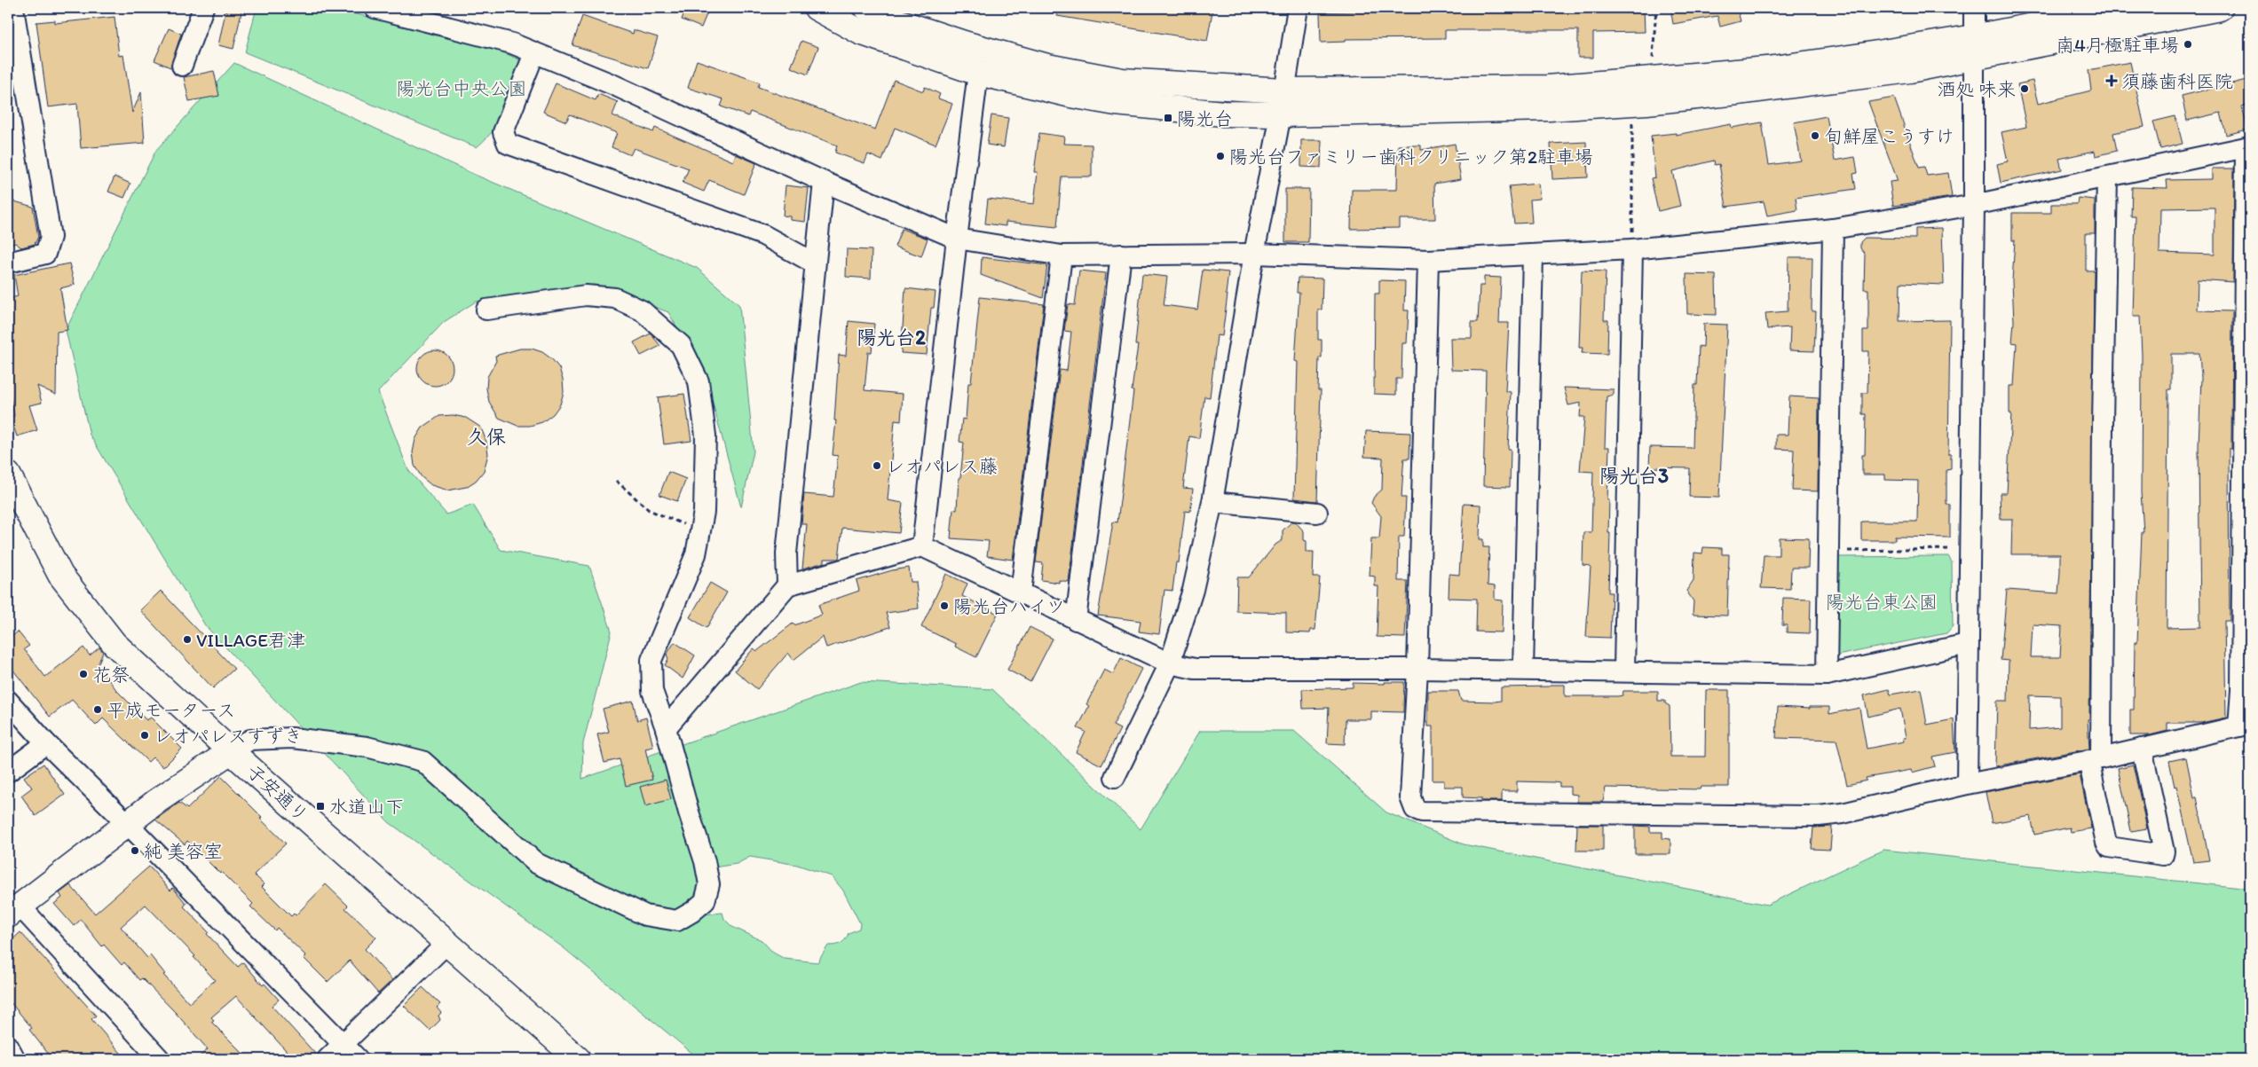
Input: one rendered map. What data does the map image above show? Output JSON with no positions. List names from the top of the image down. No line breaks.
{"streets":{"street":["子安通り"]},"districts":["陽光台2","久保","陽光台3"],"parks":["陽光台中央公園","陽光台東公園"],"places":{"other":["南4月極駐車場","酒処 味来","旬鮮屋こうすけ","陽光台ファミリー歯科クリニック第2駐車場","レオパレス藤","陽光台ハイツ","VILLAGE君津","花祭","平成モータース","レオパレスすずき","純 美容室"],"health":["須藤歯科医院"],"transit":["陽光台","水道山下"]}}
